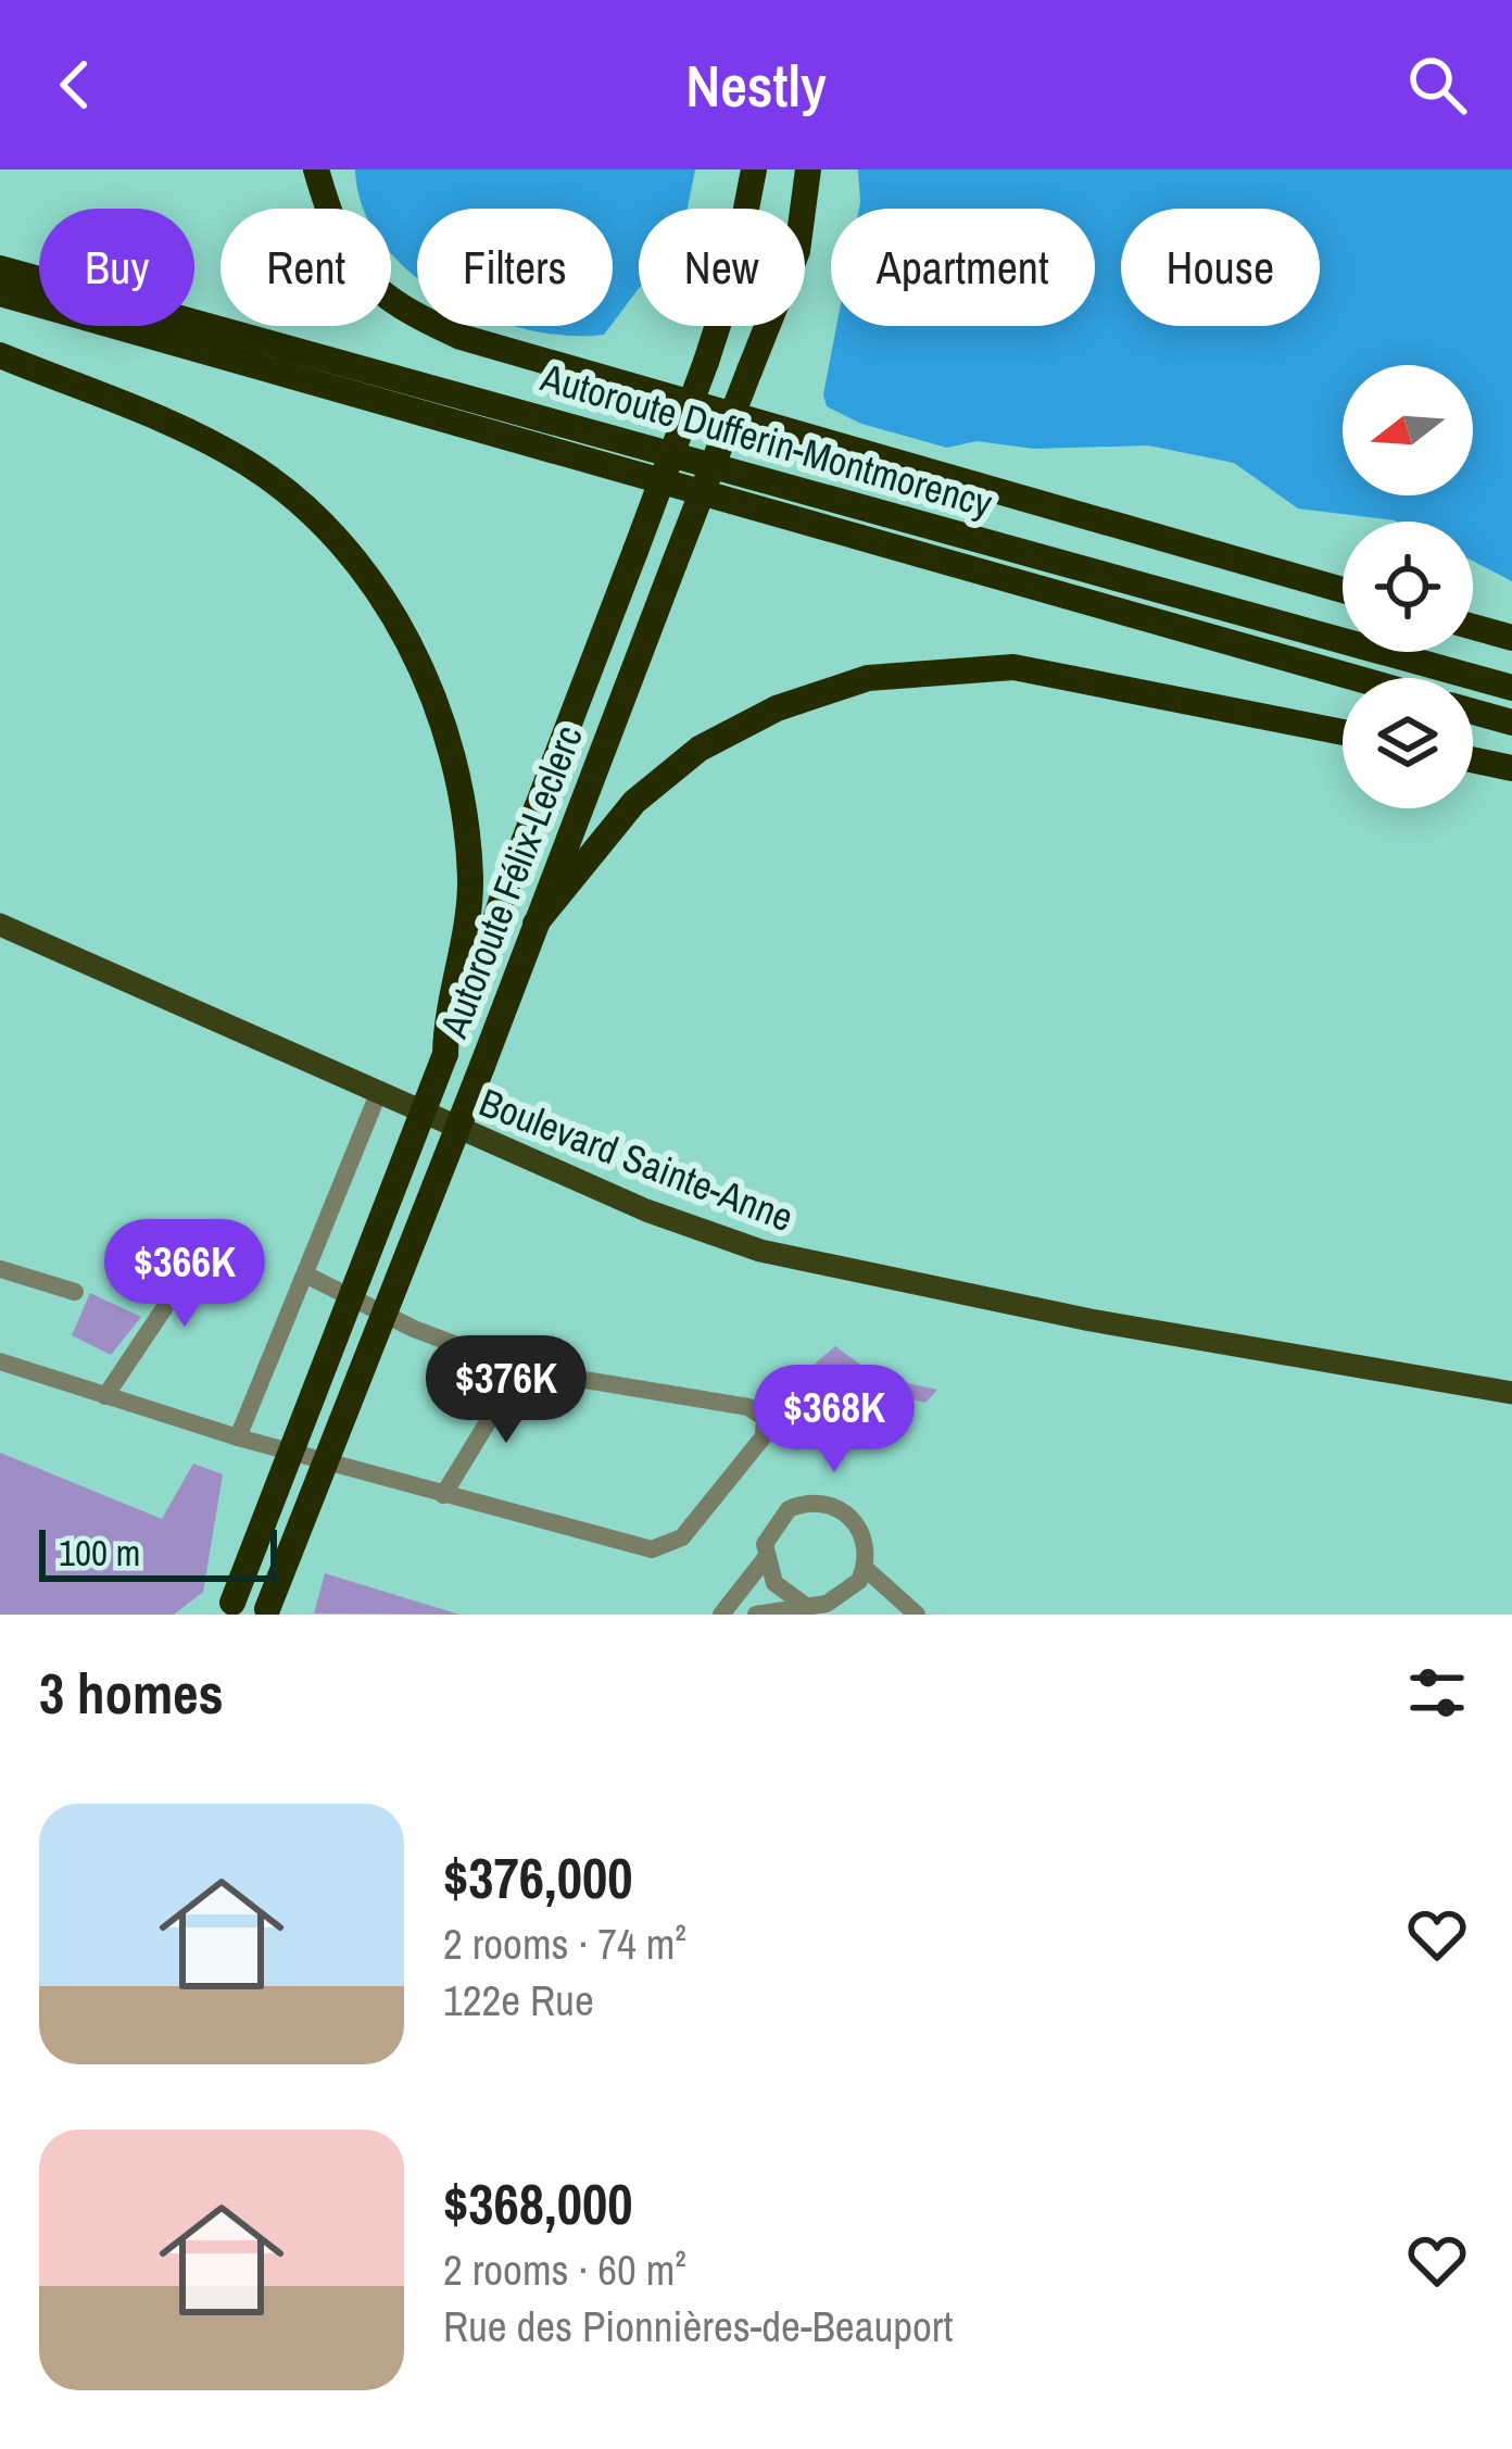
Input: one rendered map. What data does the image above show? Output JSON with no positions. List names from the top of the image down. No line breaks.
{"streets":{"highway":["Autoroute Dufferin-Montmorency","Autoroute Félix-Leclerc"],"main road":["Boulevard Sainte-Anne"]},"scale_bar":"100 m","north":"left","page":{"header":"Nestly","chip":["Buy","Rent","Filters","New","Apartment","House"],"price":["$366K","$376K","$368K"],"scale":"100 m","heading":"3 homes","list":[{"name":"$376,000","note":"2 rooms · 74 m² · 122e Rue"},{"name":"$368,000","note":"2 rooms · 60 m² · Rue des Pionnières-de-Beauport"}]}}
